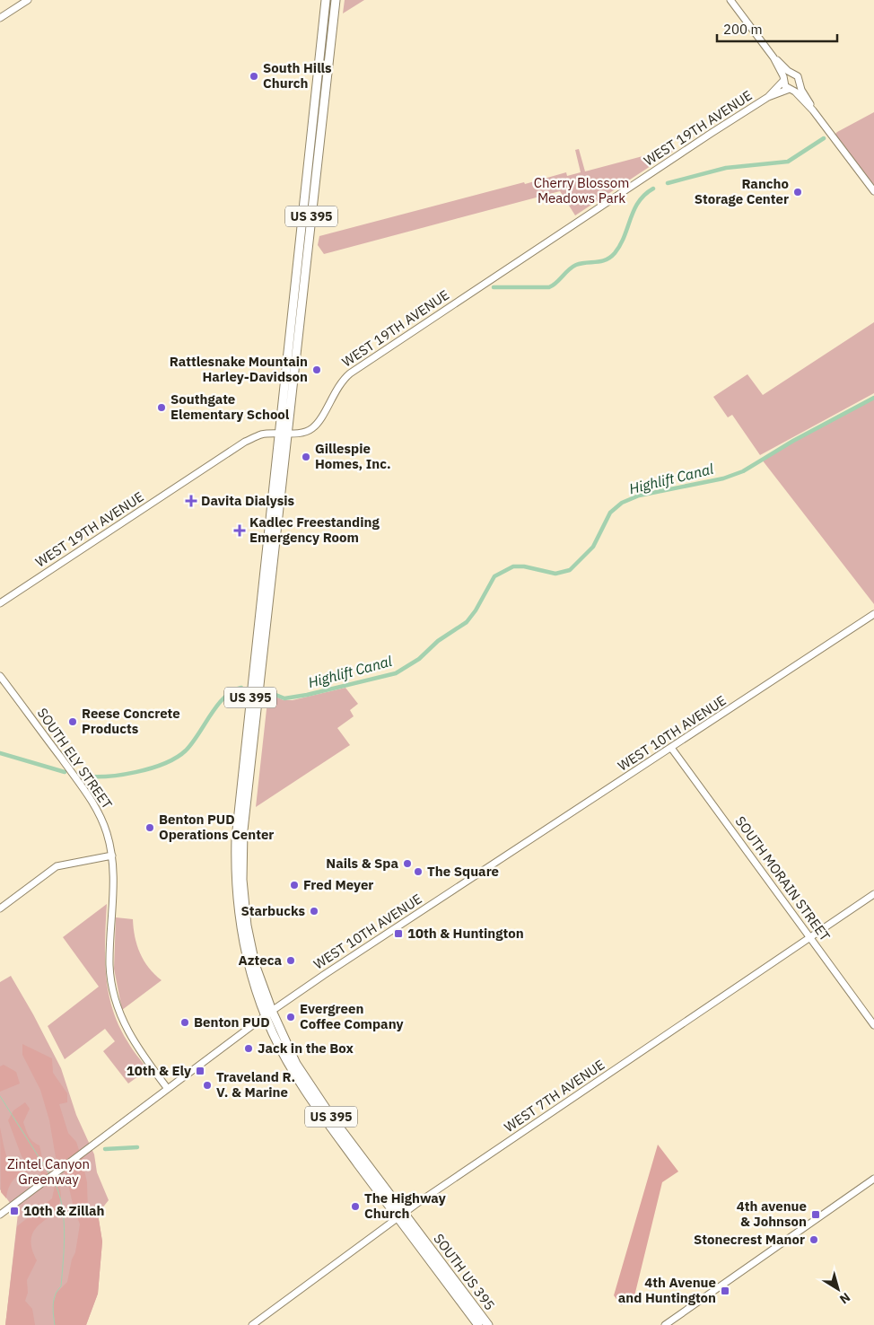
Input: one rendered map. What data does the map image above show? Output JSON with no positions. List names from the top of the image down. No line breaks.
{"streets":{"highway":["US 395","SOUTH US 395"],"street":["WEST 19TH AVENUE","WEST 10TH AVENUE","SOUTH ELY STREET","SOUTH MORAIN STREET","WEST 7TH AVENUE"]},"crossings":[["WEST 19TH AVENUE","US 395"],["US 395","WEST 10TH AVENUE"],["US 395","SOUTH US 395"],["WEST 10TH AVENUE","SOUTH ELY STREET"],["WEST 10TH AVENUE","SOUTH MORAIN STREET"],["WEST 10TH AVENUE","SOUTH US 395"],["SOUTH MORAIN STREET","WEST 7TH AVENUE"],["WEST 7TH AVENUE","SOUTH US 395"]],"water":["Highlift Canal"],"parks":["Cherry Blossom Meadows Park","Zintel Canyon Greenway"],"places":{"other":["South Hills Church","Rancho Storage Center","Rattlesnake Mountain Harley-Davidson","Southgate Elementary School","Gillespie Homes, Inc.","Reese Concrete Products","Benton PUD Operations Center","Nails & Spa","The Square","Fred Meyer","Starbucks","Azteca","Evergreen Coffee Company","Benton PUD","Jack in the Box","Traveland R. V. & Marine","The Highway Church","Stonecrest Manor"],"health":["Davita Dialysis","Kadlec Freestanding Emergency Room"],"transit":["10th & Huntington","10th & Ely","10th & Zillah","4th avenue & Johnson","4th Avenue and Huntington"]},"scale_bar":"200 m","north":"bottom right"}
